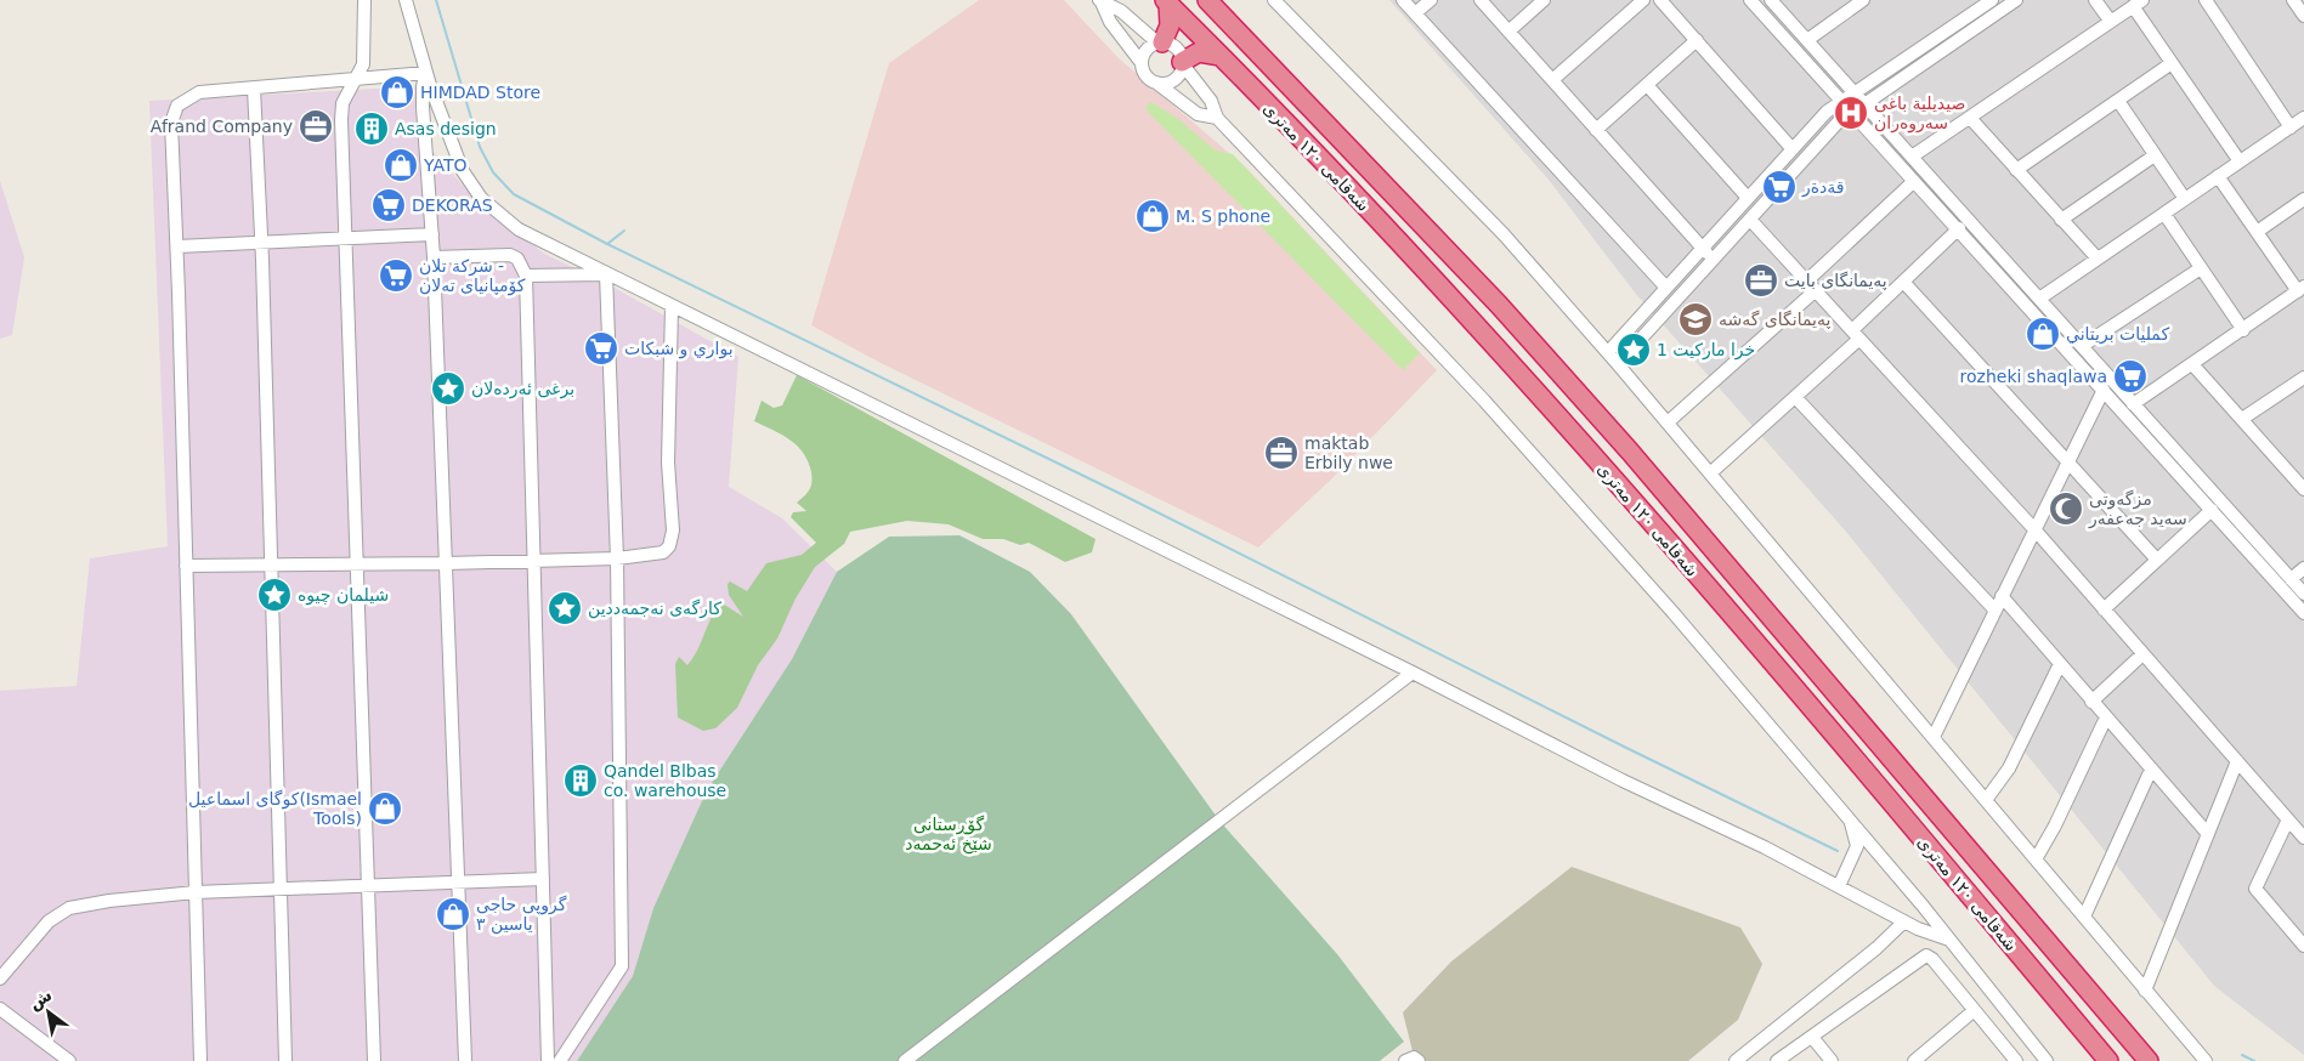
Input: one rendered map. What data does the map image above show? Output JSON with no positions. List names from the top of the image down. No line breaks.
{"streets":{"highway":["شەقامی ١٢٠ مەتری"]},"parks":["گۆڕستانی شێخ ئەحمەد"],"places":{"shop":["HIMDAD Store","YATO","M. S phone","كمليات بريتاني","كوگای اسماعیل(Ismael Tools)","گروپی حاجی یاسین ٣"],"hospital":["صيديلیة باغی سەروەران"],"office":["Afrand Company","پەیمانگای بایت","maktab Erbily nwe"],"building":["Asas design","Qandel Blbas co. warehouse"],"supermarket":["قةدةر","DEKORAS","شركة تلان - کۆمپانیای تەلان","بواري و شبكات","rozheki shaqlawa"],"school or university":["پەیمانگای گەشە"],"place":["خرا ماركيت 1","برغی ئەردەلان","شيلمان چیوه","کارگەی نەجمەددین"],"mosque":["مزگەوتی سەید جەعفەر"]},"north":"top left"}
